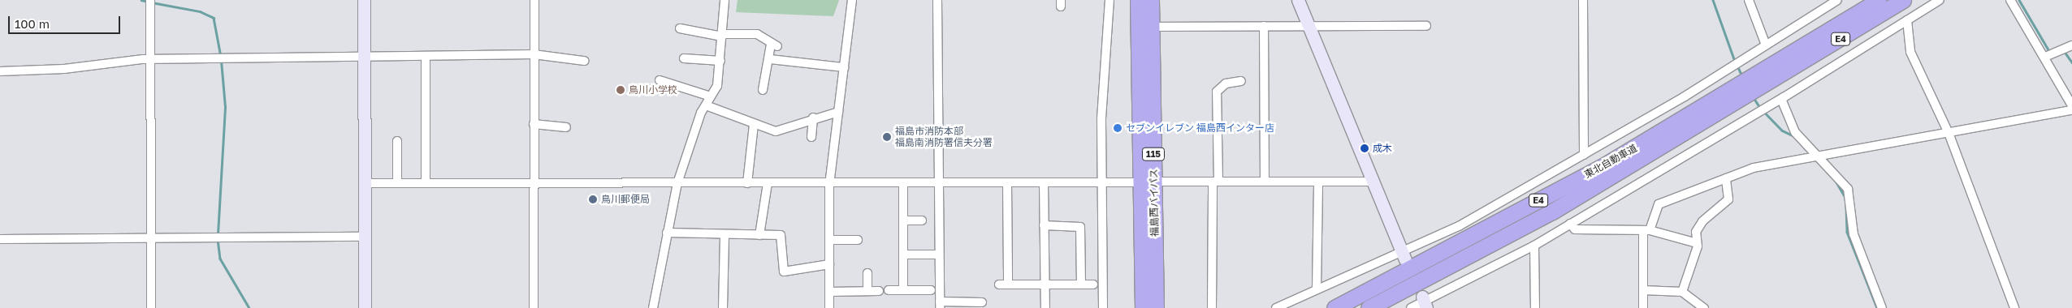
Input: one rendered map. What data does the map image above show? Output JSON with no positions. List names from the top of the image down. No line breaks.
{"streets":{"highway":["E4","115","東北自動車道","福島西バイパス"]},"places":["鳥川小学校","セブンイレブン 福島西インター店","福島市消防本部 福島南消防署信夫分署","成木","鳥川郵便局"],"scale_bar":"100 m"}
